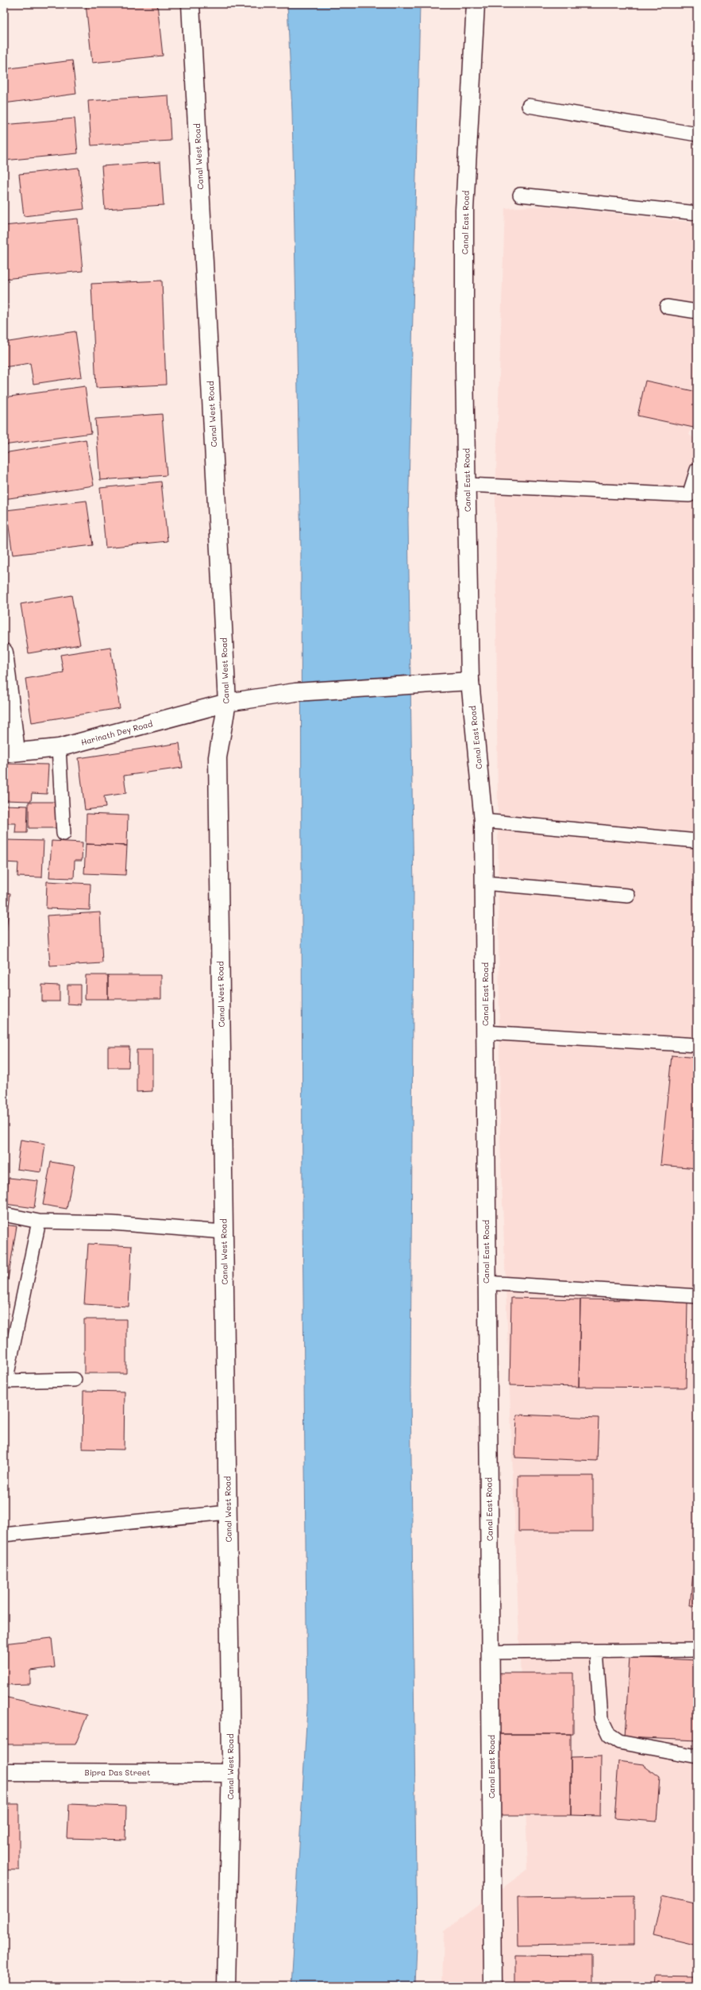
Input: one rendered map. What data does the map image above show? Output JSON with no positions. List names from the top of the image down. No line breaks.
{"streets":{"main road":["Canal West Road","Canal East Road","Harinath Dey Road","Bipra Das Street"]},"crossings":[["Canal West Road","Harinath Dey Road"],["Canal West Road","Bipra Das Street"],["Canal East Road","Harinath Dey Road"]]}
